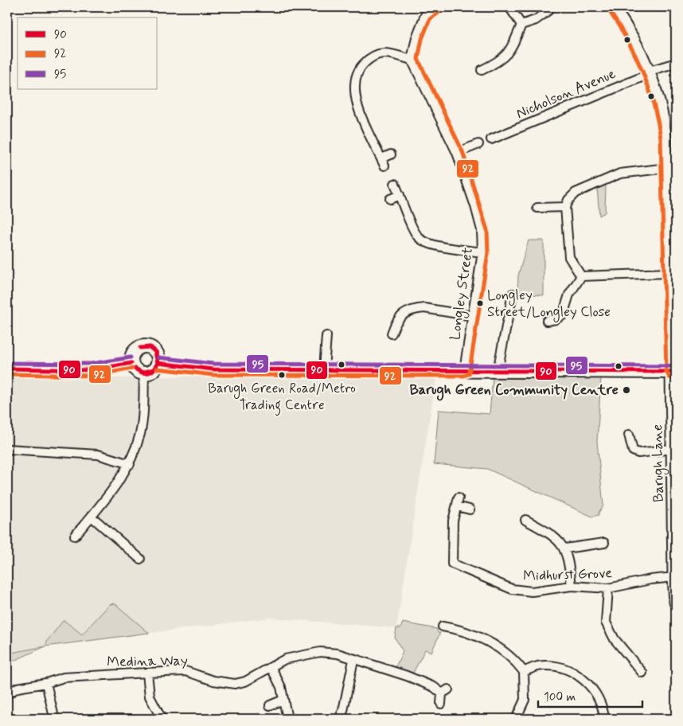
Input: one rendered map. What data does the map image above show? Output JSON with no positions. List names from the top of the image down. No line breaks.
{"streets":{"main road":["Barugh Lane"],"street":["Nicholson Avenue","Longley Street","Midhurst Grove","Medina Way"]},"crossings":[["Barugh Lane","Midhurst Grove"]],"places":["Longley Street/Longley Close","Barugh Green Road/Metro Trading Centre","Barugh Green Community Centre"],"lines":["transit line 92","transit line 90","transit line 95"],"legend":["90","92","95"],"scale_bar":"100 m"}
